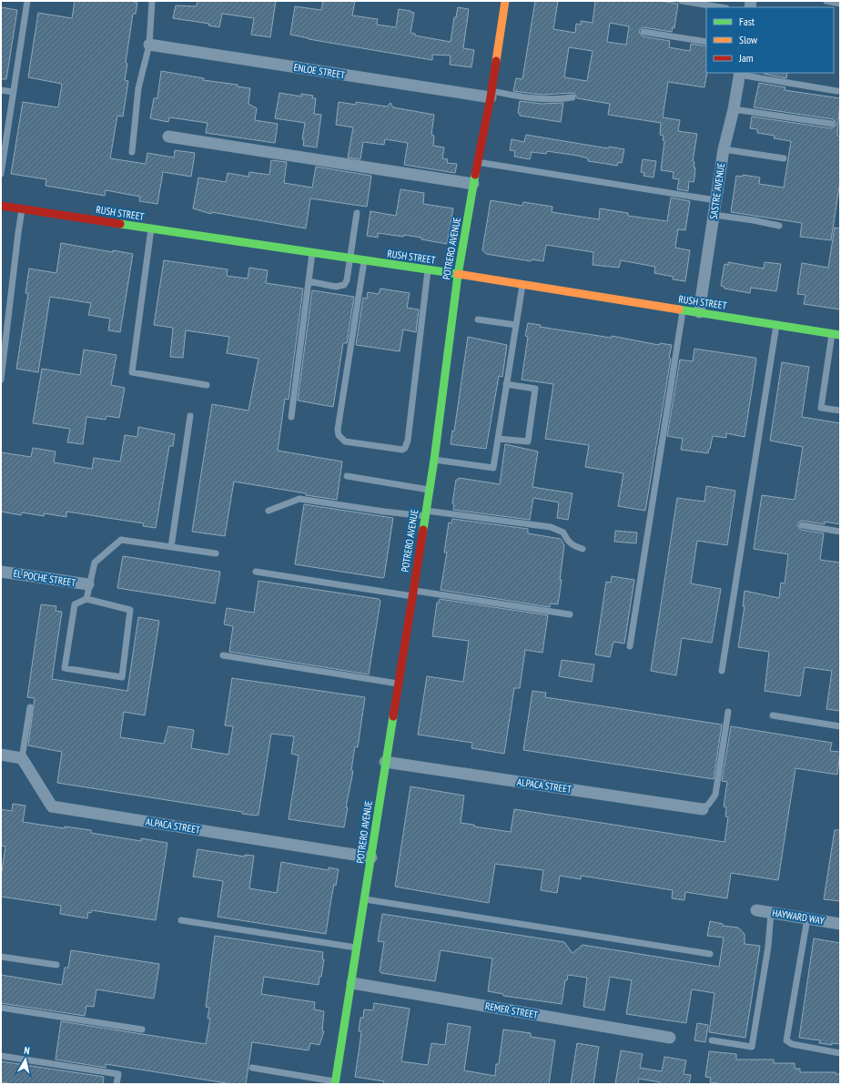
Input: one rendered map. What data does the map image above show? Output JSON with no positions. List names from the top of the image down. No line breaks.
{"streets":{"street":["ENLOE STREET","SASTRE AVENUE","RUSH STREET","POTRERO AVENUE","EL POCHE STREET","ALPACA STREET","HAYWARD WAY","REMER STREET"]},"crossings":[["ENLOE STREET","POTRERO AVENUE"],["SASTRE AVENUE","RUSH STREET"],["RUSH STREET","POTRERO AVENUE"],["POTRERO AVENUE","ALPACA STREET"],["POTRERO AVENUE","REMER STREET"]],"legend":["Fast","Slow","Jam"],"north":"top"}
